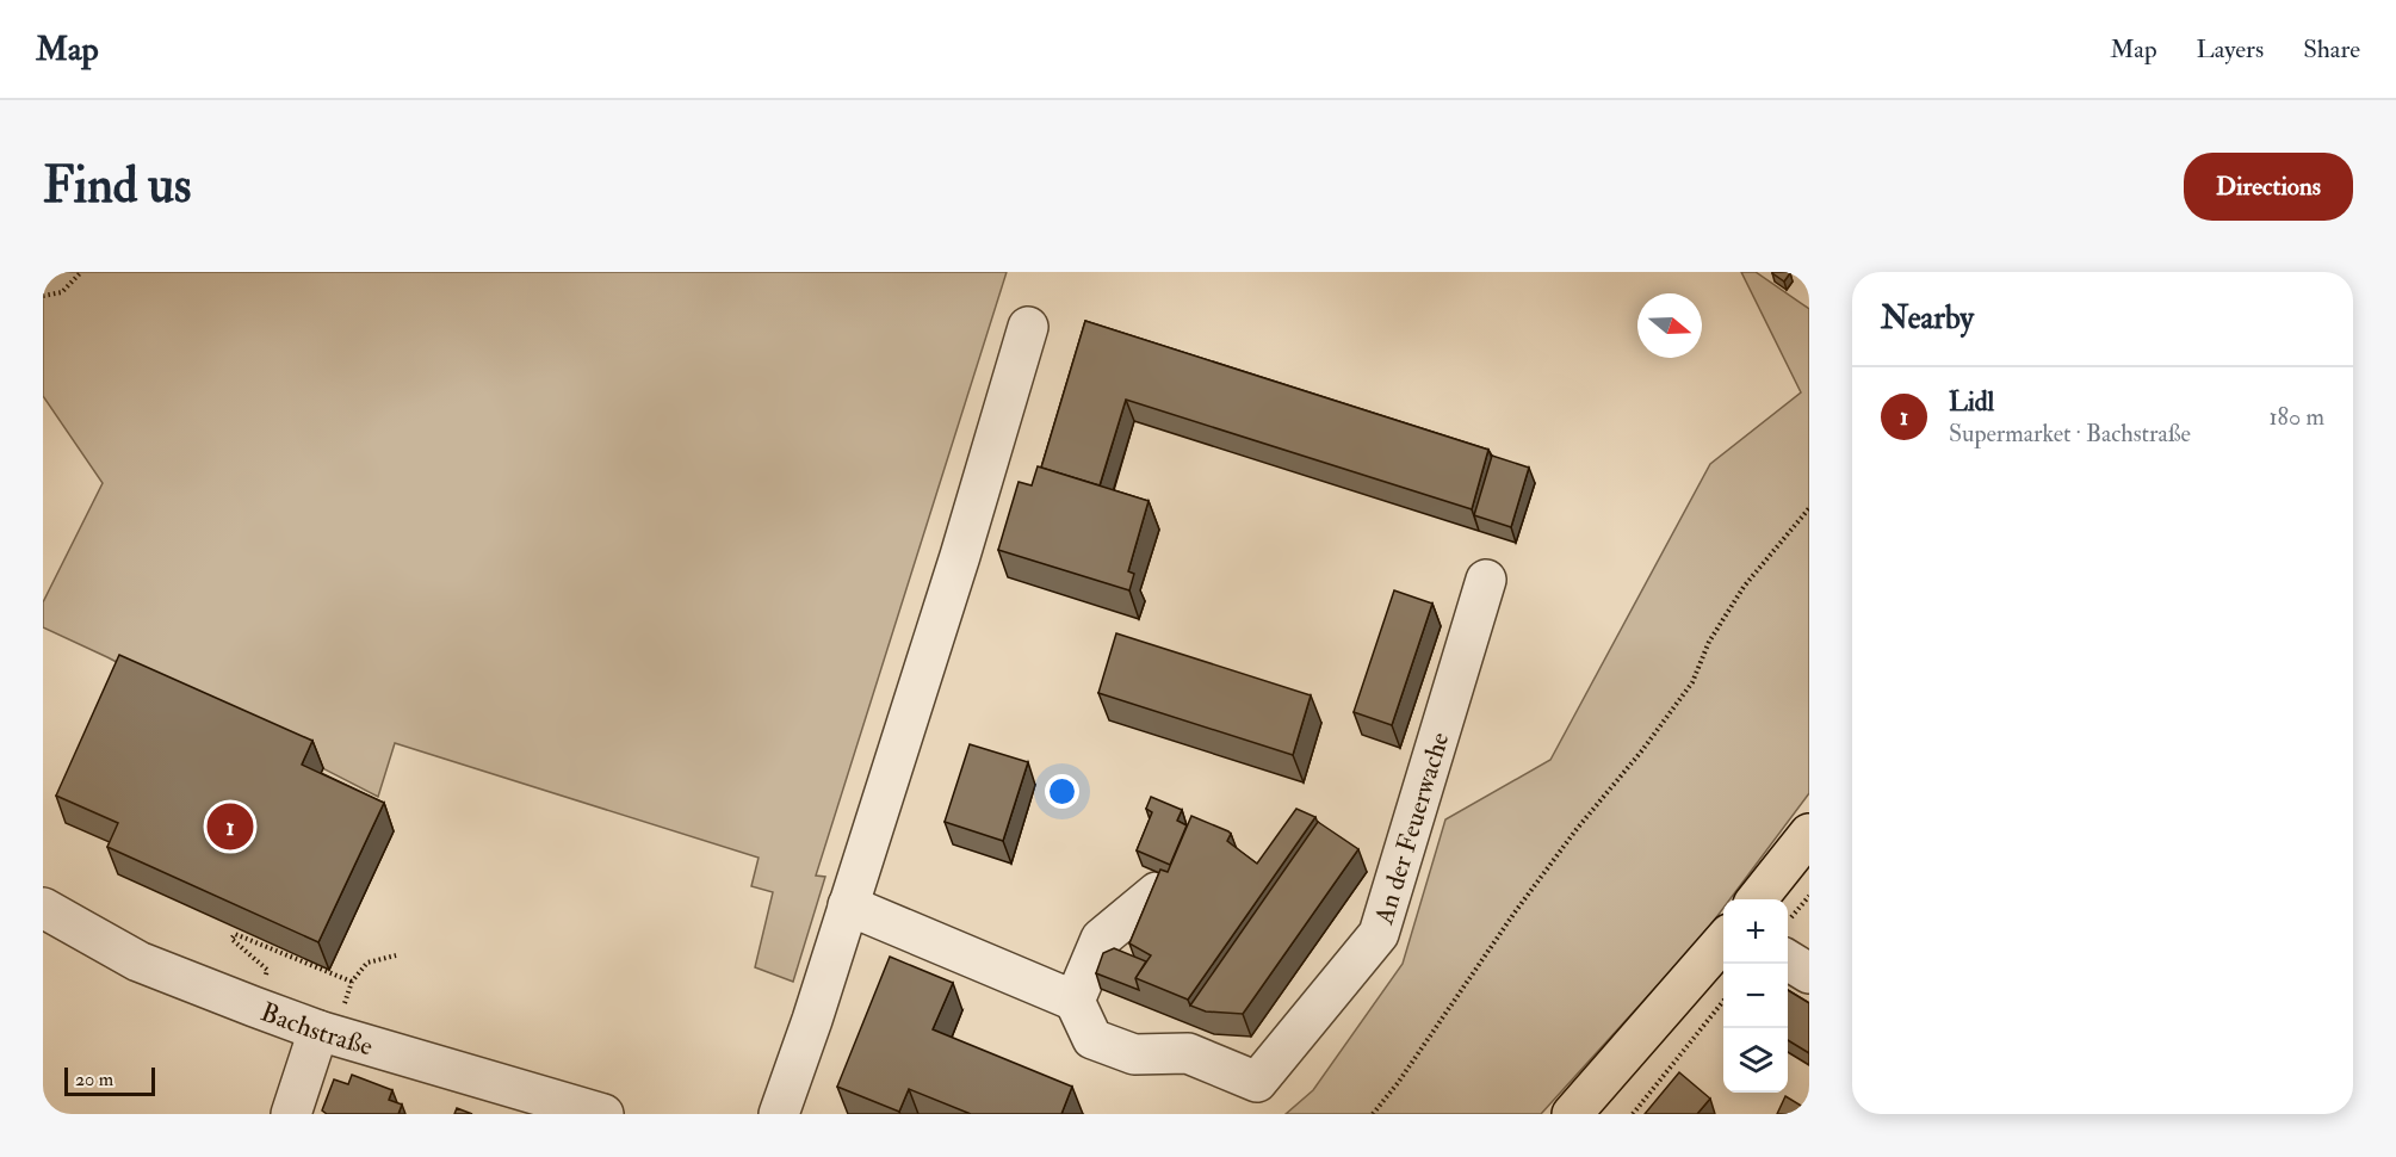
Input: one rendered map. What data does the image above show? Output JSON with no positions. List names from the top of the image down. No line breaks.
{"streets":{"street":["An der Feuerwache","Bachstraße"]},"scale_bar":"20 m","north":"right","page":{"header":"Map","nav":["Map","Layers","Share"],"buttons":"Directions","title":"Find us","heading":"Nearby","list":[{"mark":"1","name":"Lidl","note":"Supermarket · Bachstraße","value":"180 m"}],"pins":"1","map_buttons":["+","−"],"scale":"20 m"}}
